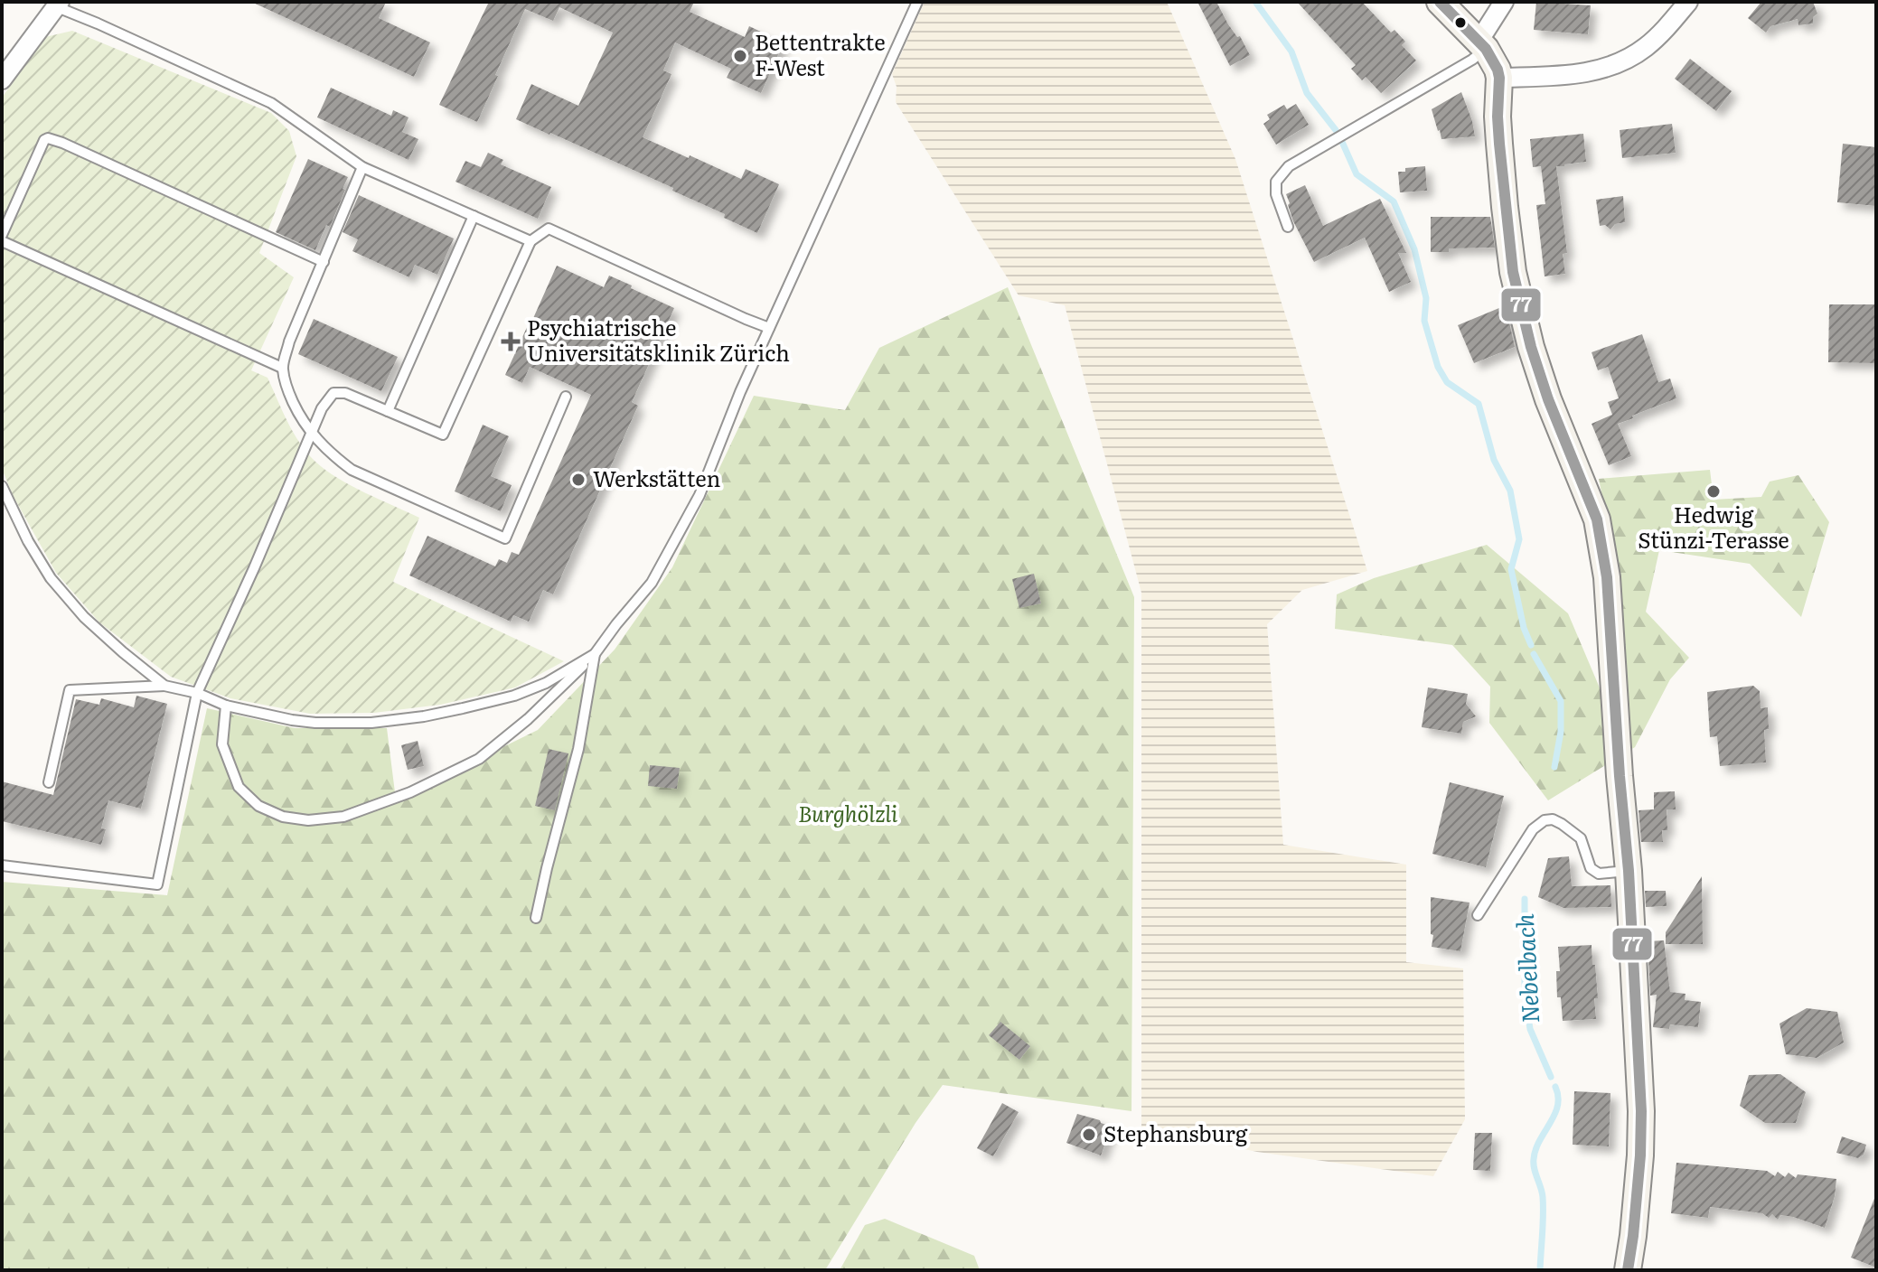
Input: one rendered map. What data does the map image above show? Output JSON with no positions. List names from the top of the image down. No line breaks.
{"water":["Nebelbach"],"parks":["Burghölzli"],"places":{"other":["Bettentrakte F-West","Werkstätten","Hedwig Stünzi-Terasse","Stephansburg"],"health":["Psychiatrische Universitätsklinik Zürich"]},"lines":["transit line 77"]}
